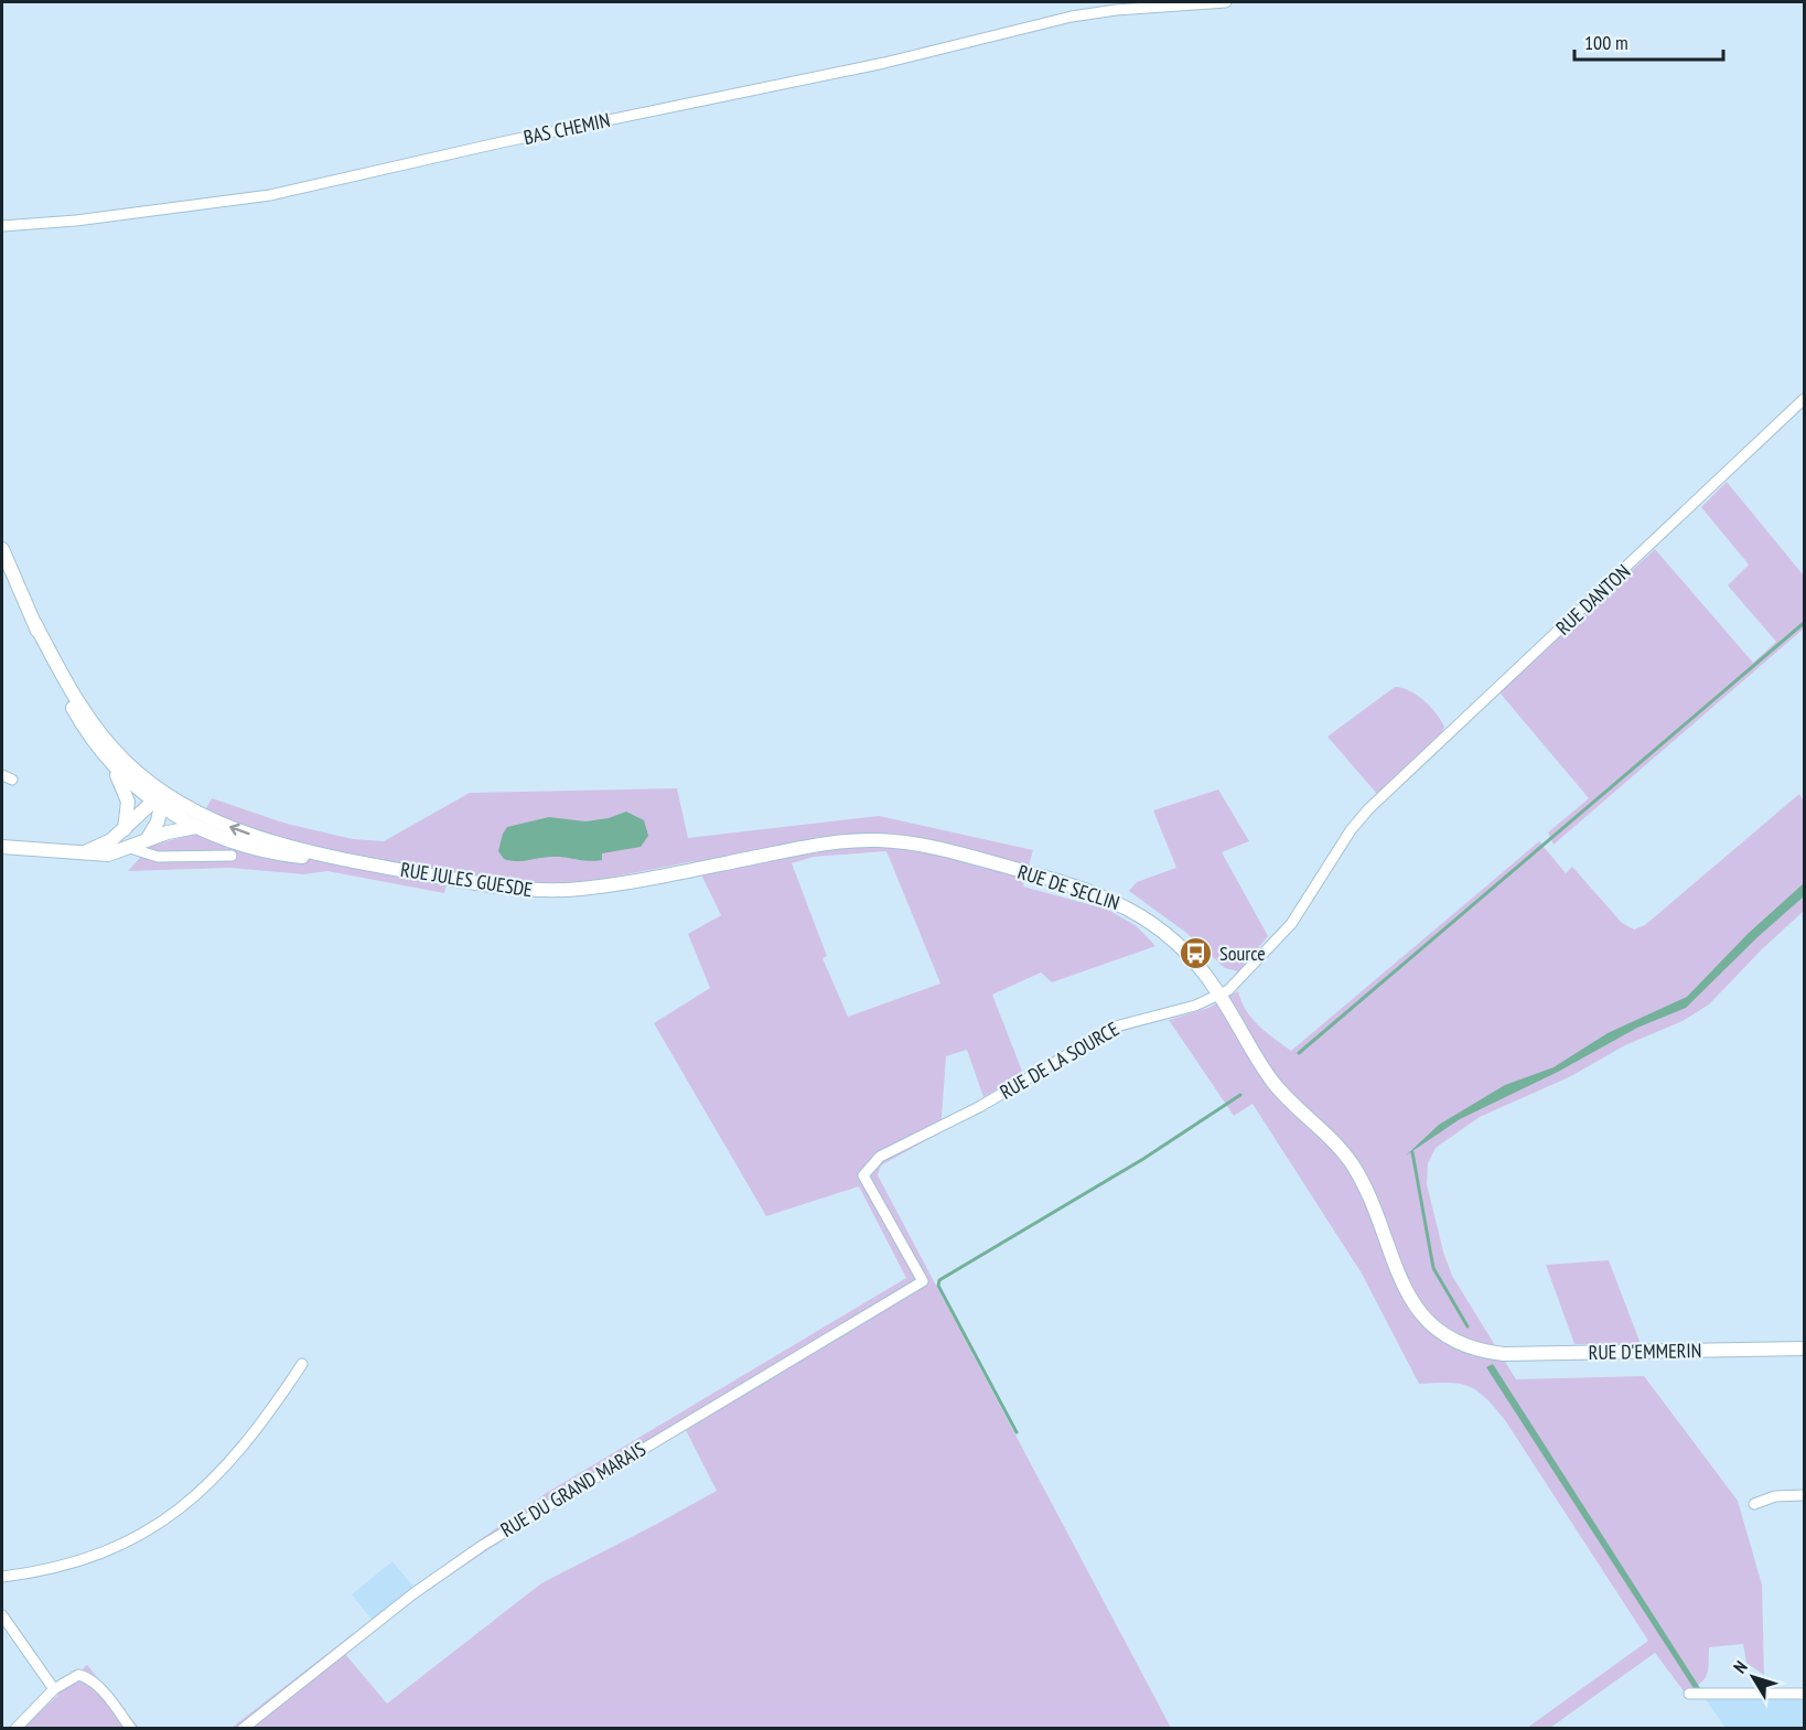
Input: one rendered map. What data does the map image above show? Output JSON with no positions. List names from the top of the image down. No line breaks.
{"streets":{"main road":["RUE JULES GUESDE","RUE DE SECLIN","RUE D'EMMERIN"],"street":["BAS CHEMIN","RUE DANTON","RUE DE LA SOURCE","RUE DU GRAND MARAIS"]},"crossings":[["RUE DANTON","RUE DE LA SOURCE"],["RUE JULES GUESDE","RUE DE SECLIN"],["RUE DE SECLIN","RUE DE LA SOURCE"],["RUE DE SECLIN","RUE D'EMMERIN"],["RUE DE LA SOURCE","RUE DU GRAND MARAIS"]],"places":{"bus stop":["Source"]},"scale_bar":"100 m","north":"top left"}
